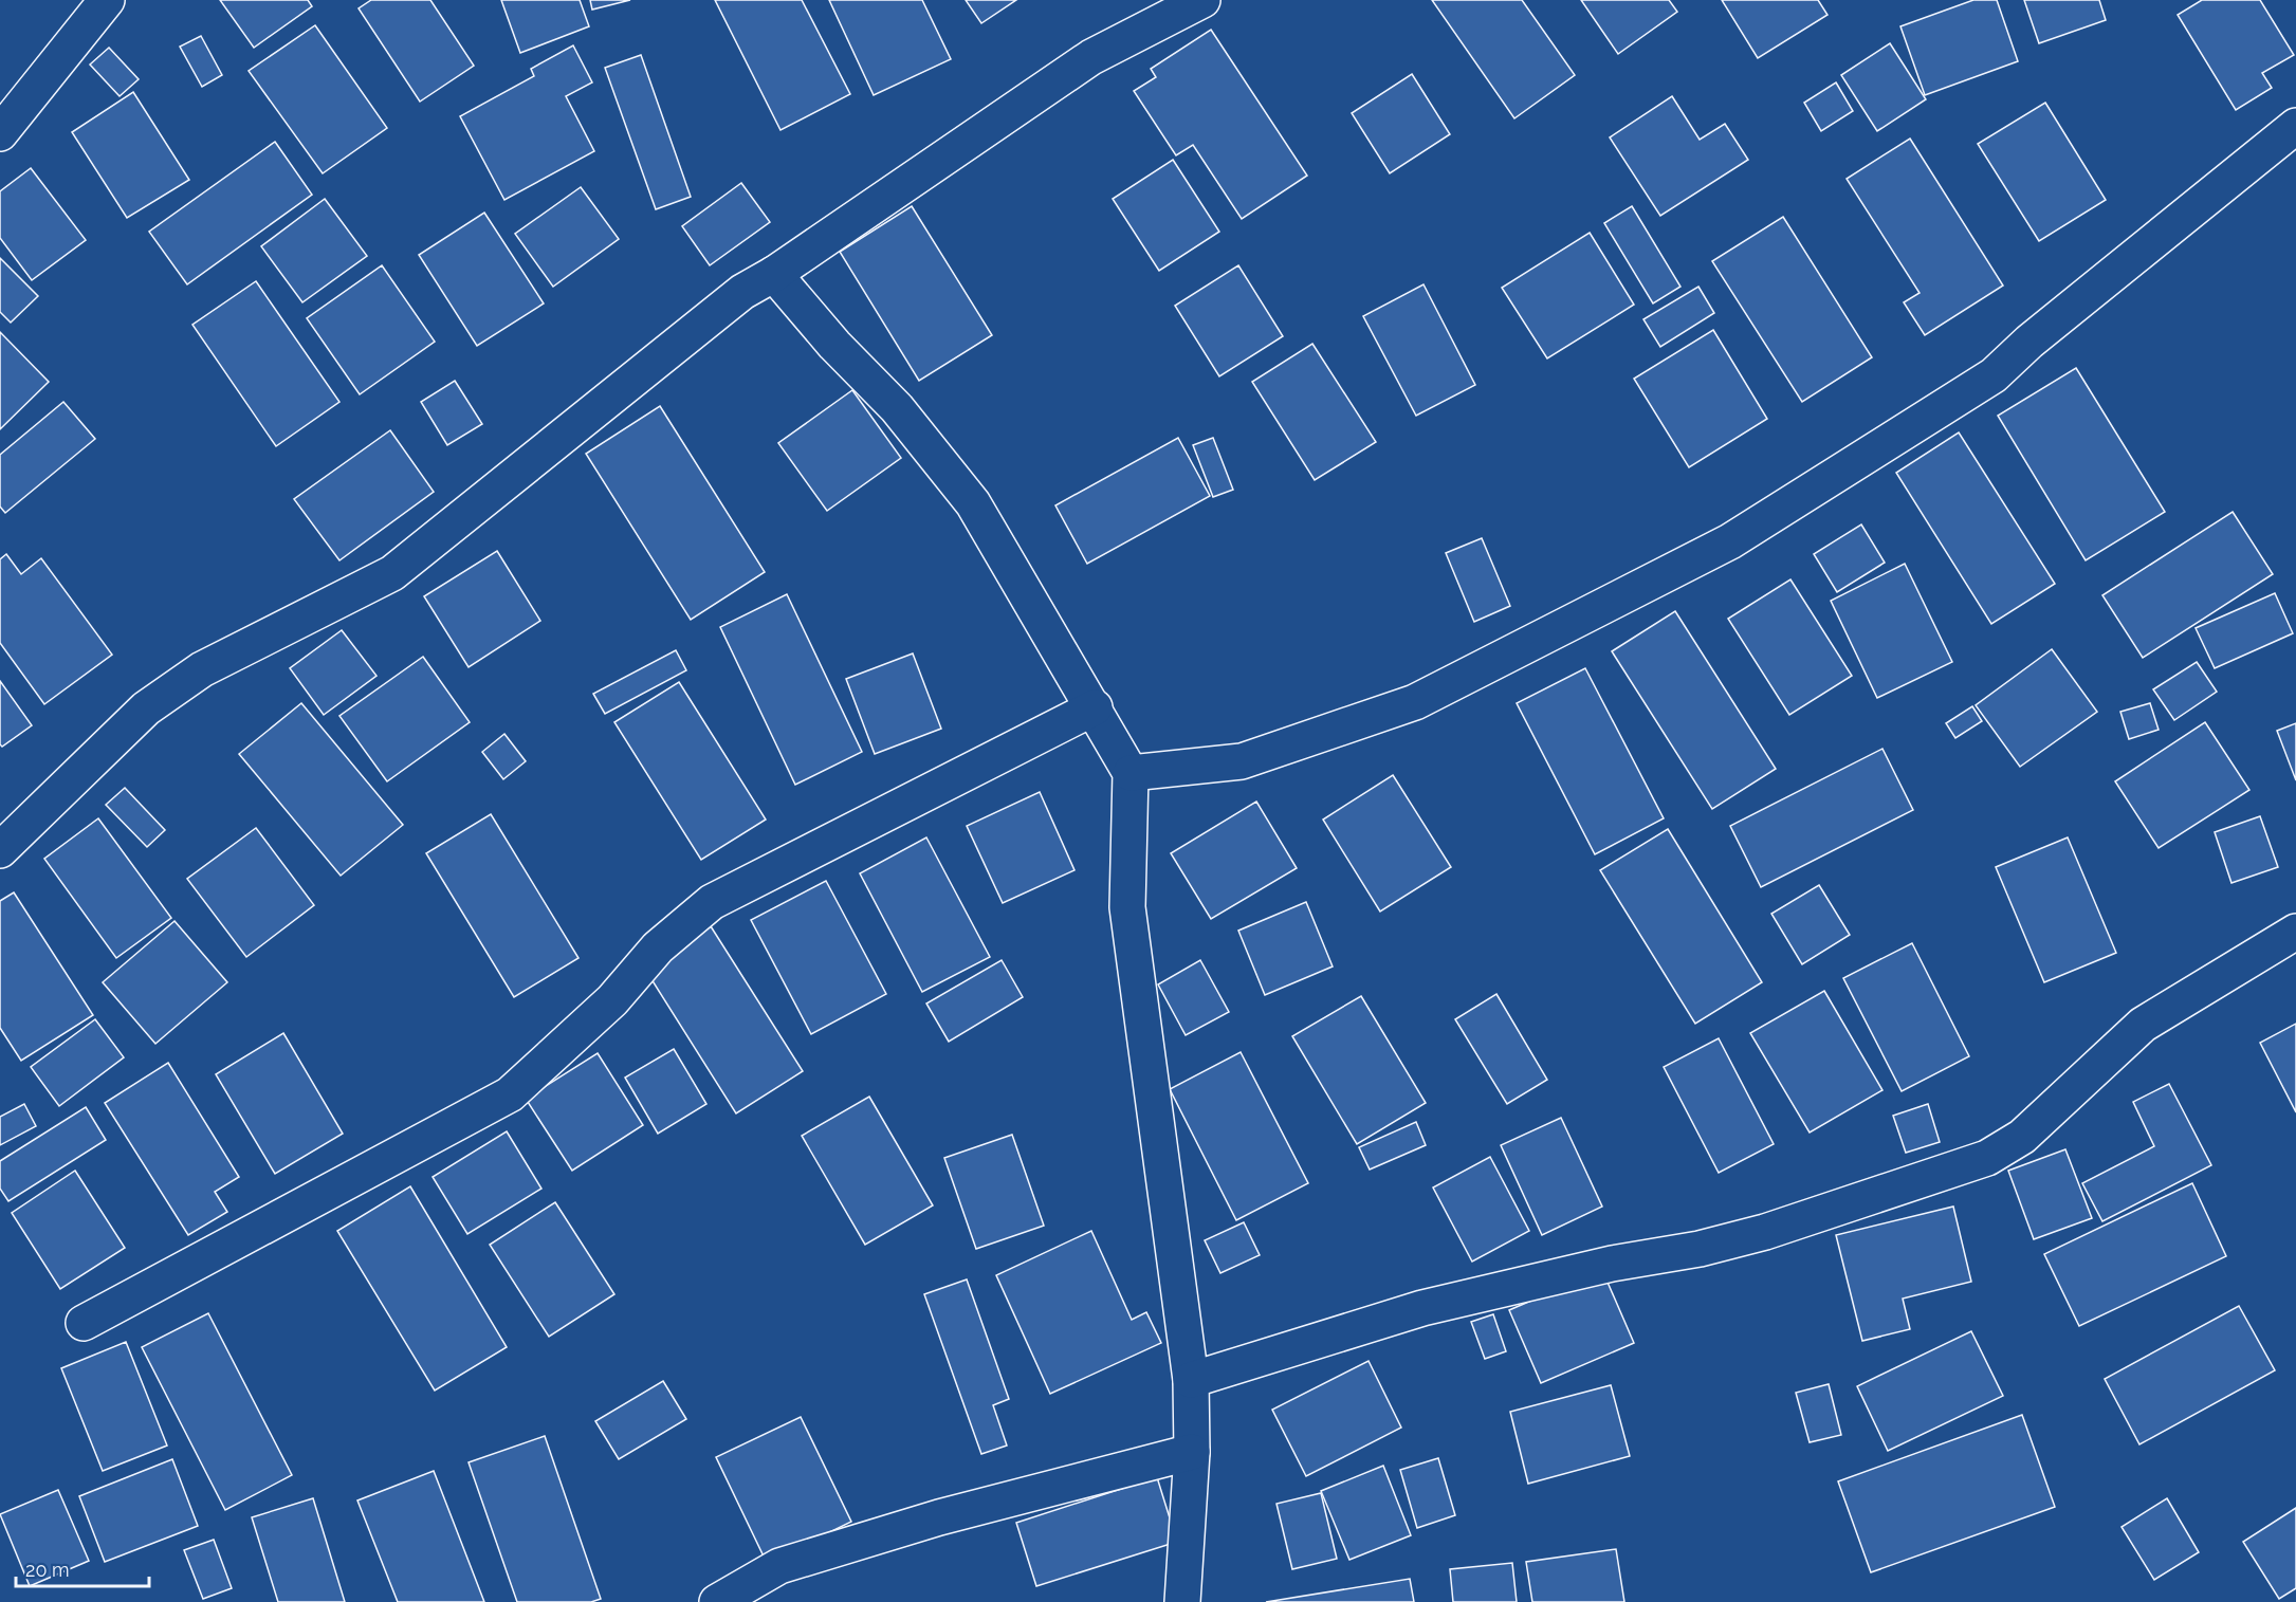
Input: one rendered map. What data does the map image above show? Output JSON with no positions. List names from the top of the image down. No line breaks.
{"scale_bar":"20 m"}
